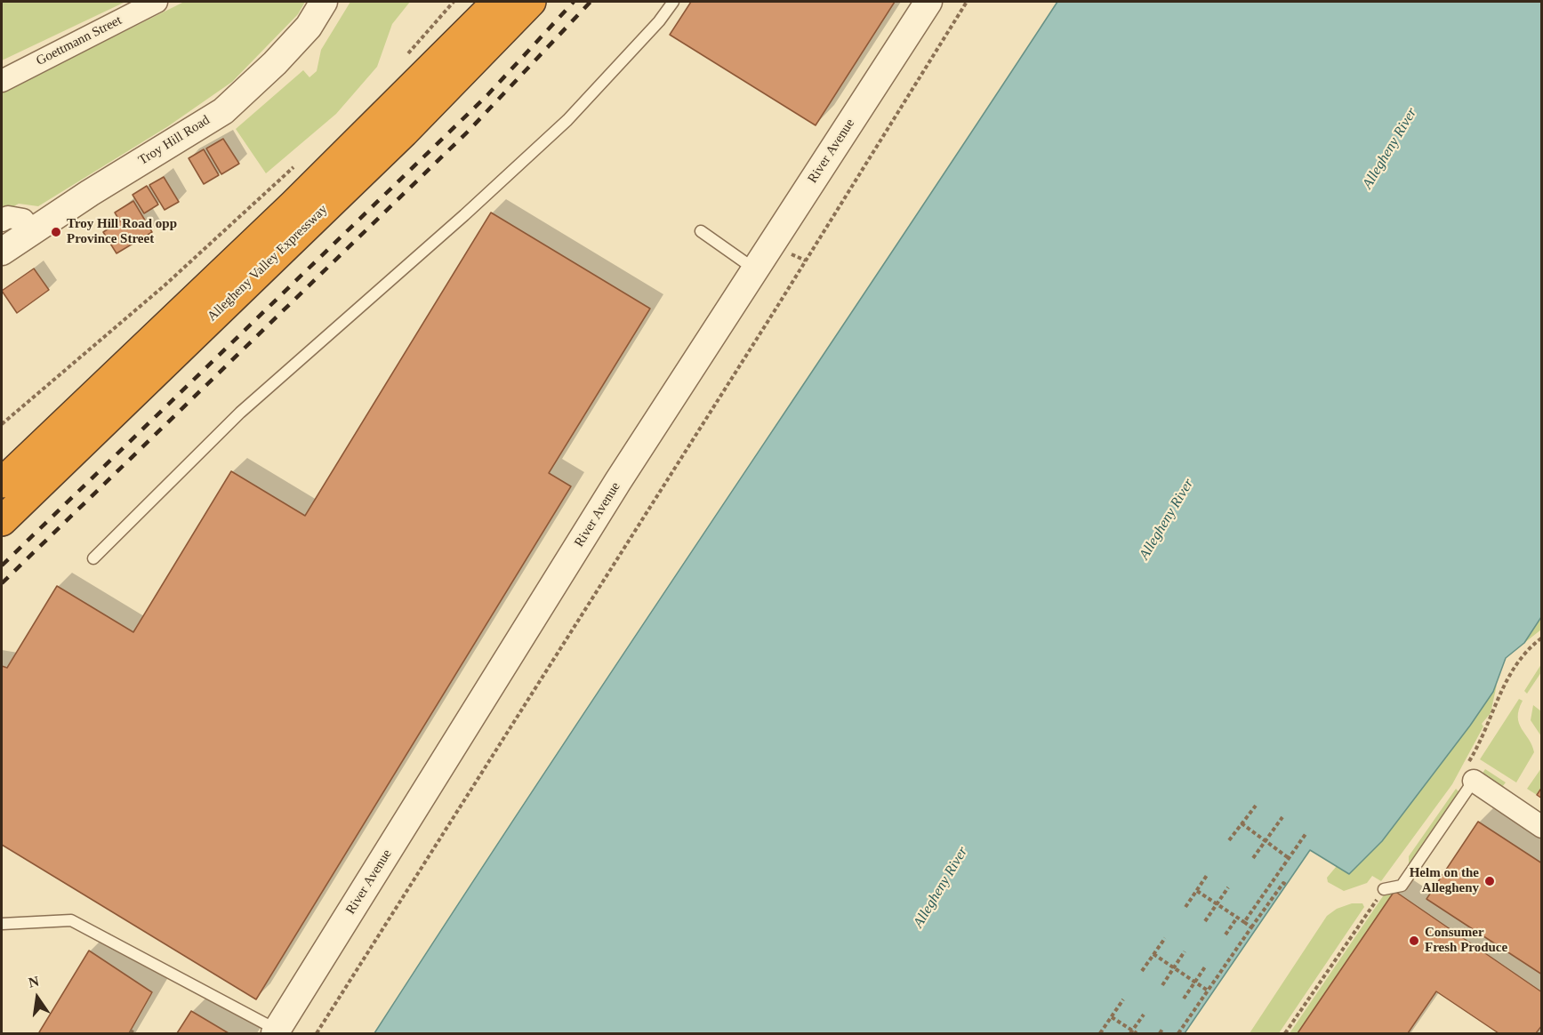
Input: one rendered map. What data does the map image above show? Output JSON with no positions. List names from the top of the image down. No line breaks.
{"streets":{"highway":["Allegheny Valley Expressway"],"street":["Goettmann Street","Troy Hill Road","River Avenue"]},"water":["Allegheny River"],"places":["Troy Hill Road opp Province Street","Helm on the Allegheny","Consumer Fresh Produce"],"north":"top"}
